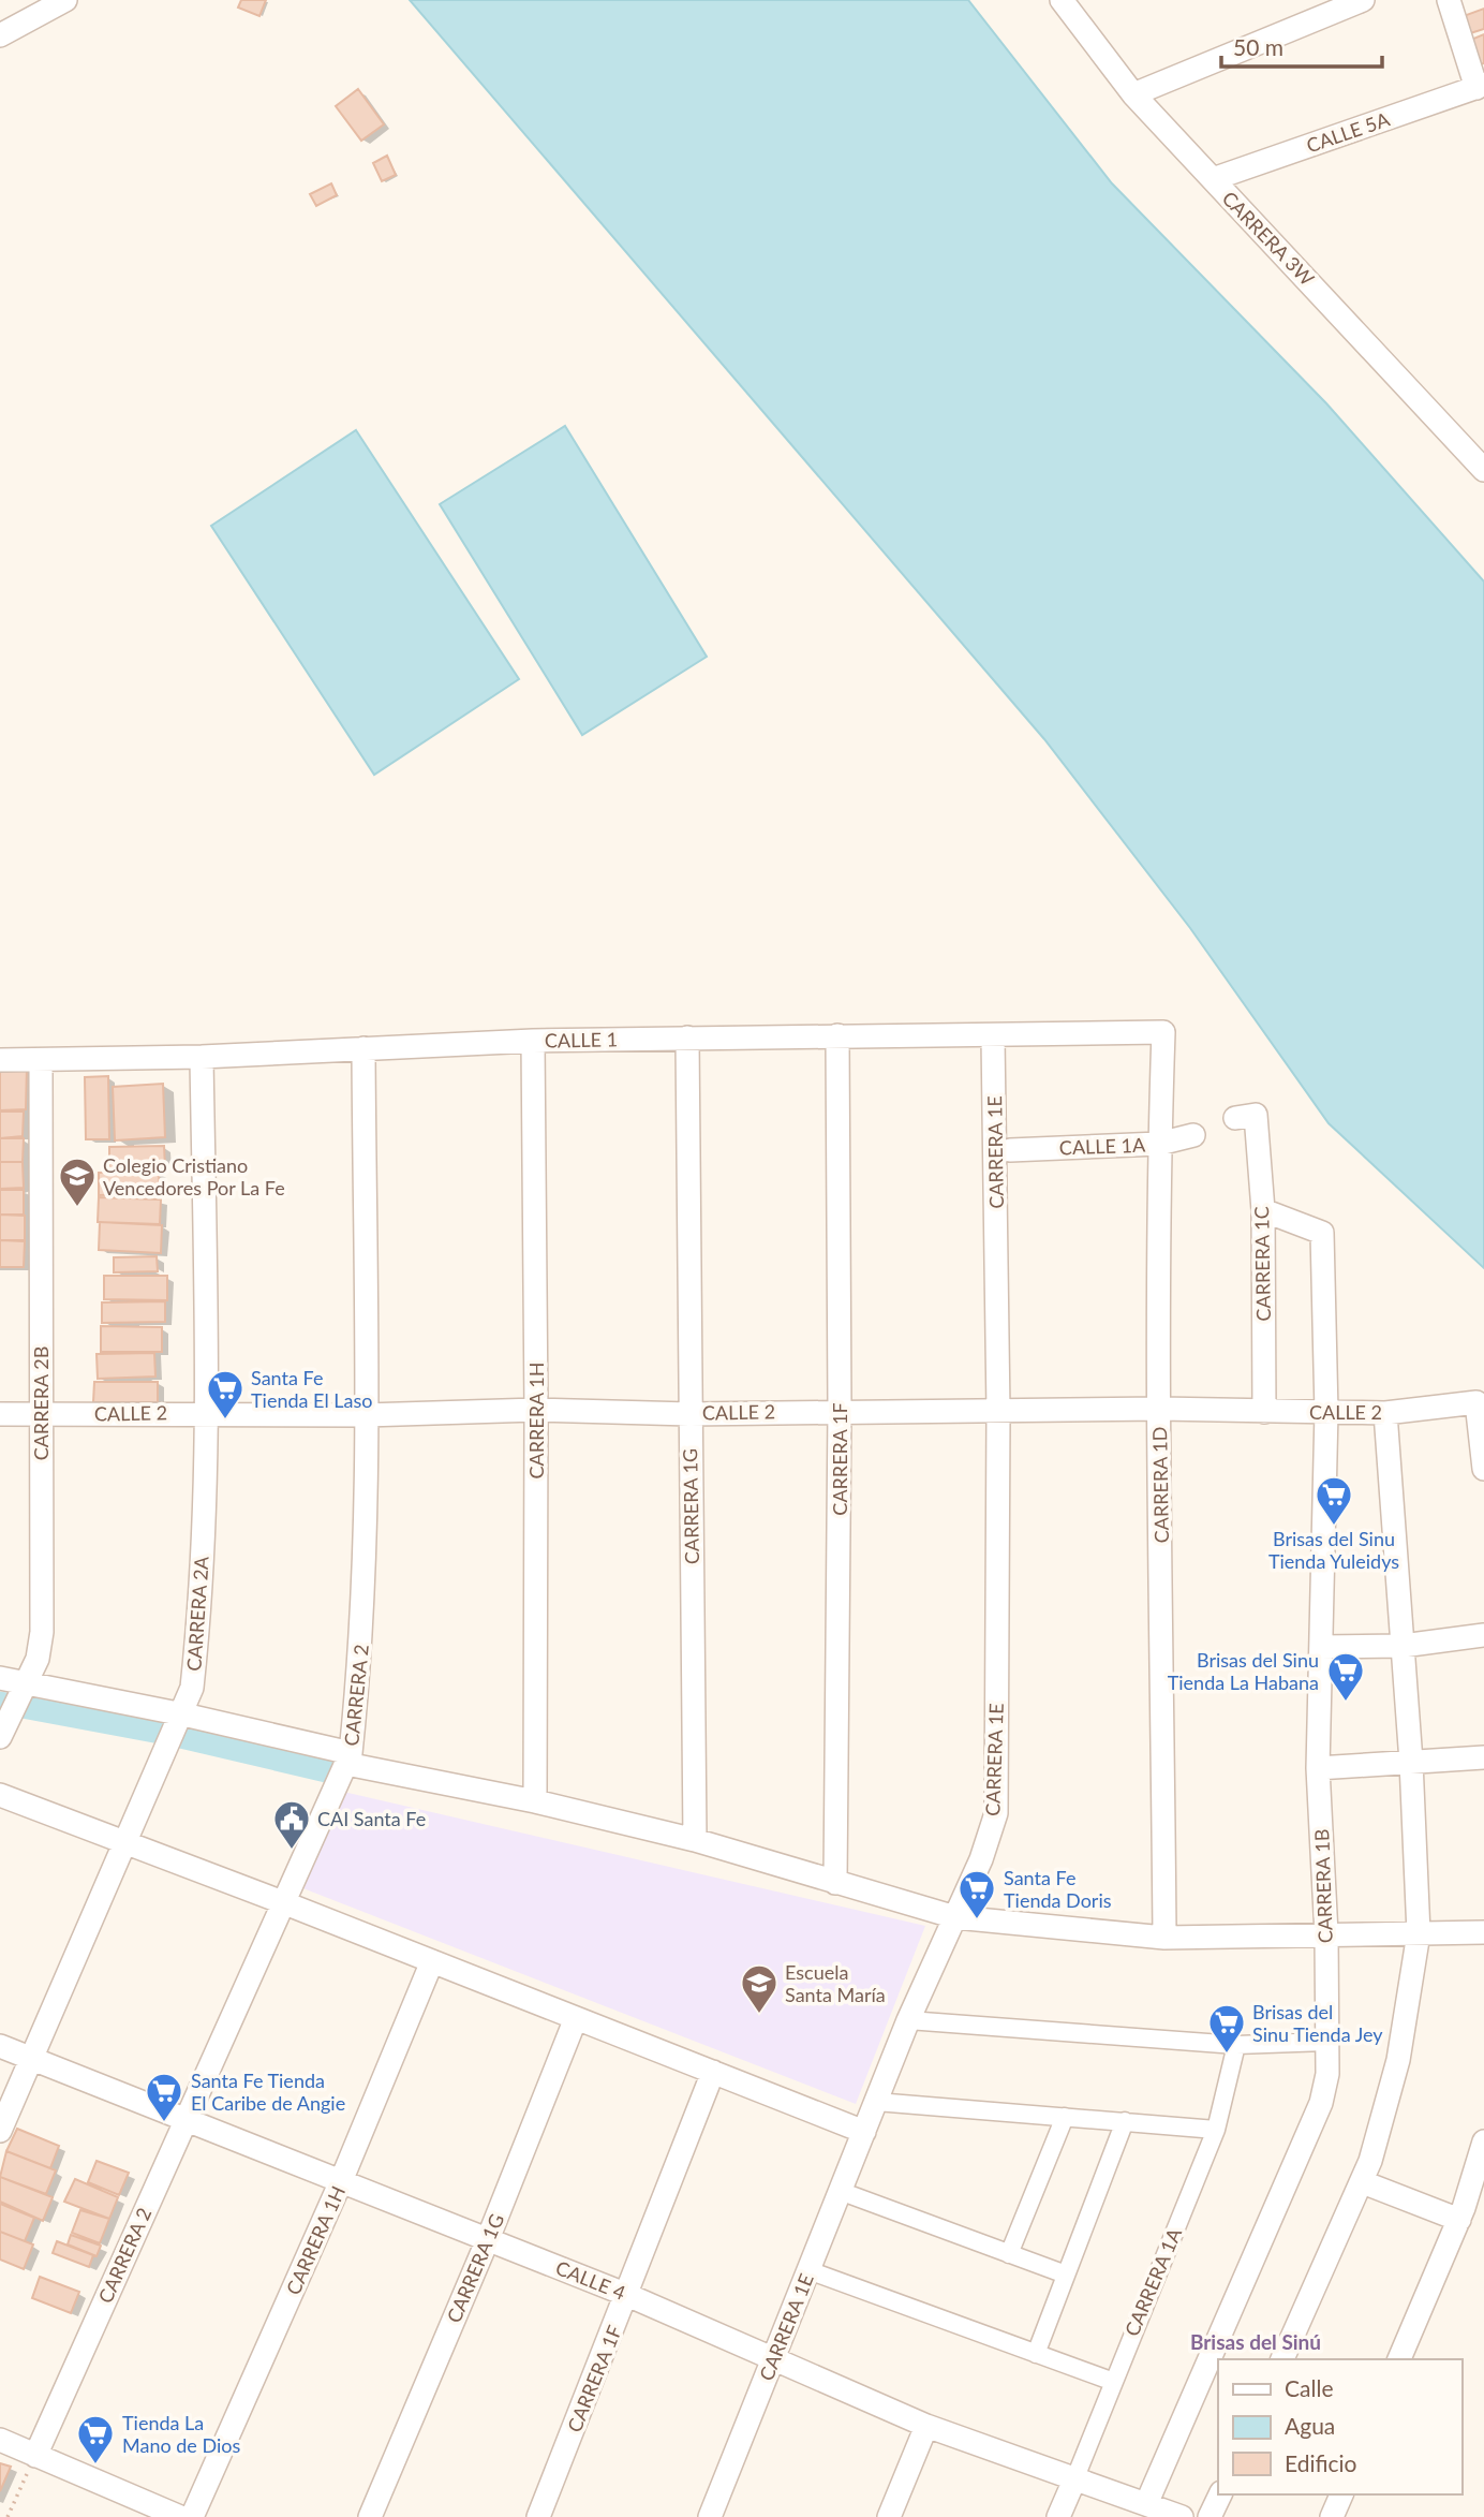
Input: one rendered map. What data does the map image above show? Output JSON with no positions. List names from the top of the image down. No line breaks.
{"streets":{"street":["CALLE 5A","CARRERA 3W","CALLE 1","CALLE 1A","CARRERA 1E","CARRERA 1C","CARRERA 2B","CALLE 2","CARRERA 1H","CARRERA 1F","CARRERA 1D","CARRERA 1G","CARRERA 2A","CARRERA 2","CARRERA 1B","CALLE 4","CARRERA 1A"]},"crossings":[["CALLE 5A","CARRERA 3W"],["CALLE 1","CARRERA 1E"],["CALLE 1","CARRERA 2B"],["CALLE 1","CARRERA 1H"],["CALLE 1","CARRERA 1F"],["CALLE 1","CARRERA 1D"],["CALLE 1","CARRERA 1G"],["CALLE 1","CARRERA 2A"],["CALLE 1","CARRERA 2"],["CALLE 1A","CARRERA 1D"],["CARRERA 1E","CALLE 2"],["CARRERA 1E","CALLE 4"],["CARRERA 1C","CALLE 2"],["CARRERA 1C","CARRERA 1B"],["CARRERA 2B","CALLE 2"],["CALLE 2","CARRERA 1H"],["CALLE 2","CARRERA 1F"],["CALLE 2","CARRERA 1D"],["CALLE 2","CARRERA 1G"],["CALLE 2","CARRERA 2A"],["CALLE 2","CARRERA 2"],["CALLE 2","CARRERA 1B"],["CARRERA 1H","CALLE 4"],["CARRERA 1F","CALLE 4"],["CARRERA 1G","CALLE 4"],["CARRERA 2A","CALLE 4"],["CARRERA 2","CALLE 4"],["CARRERA 1B","CALLE 4"],["CALLE 4","CARRERA 1A"]],"districts":["Brisas del Sinú"],"places":{"school or university":["Colegio Cristiano Vencedores Por La Fe","Escuela Santa María"],"supermarket":["Santa Fe Tienda El Laso","Brisas del Sinu Tienda Yuleidys","Brisas del Sinu Tienda La Habana","Santa Fe Tienda Doris","Brisas del Sinu Tienda Jey","Santa Fe Tienda El Caribe de Angie","Tienda La Mano de Dios"],"public building":["CAI Santa Fe"]},"legend":["Calle","Agua","Edificio"],"scale_bar":"50 m"}
